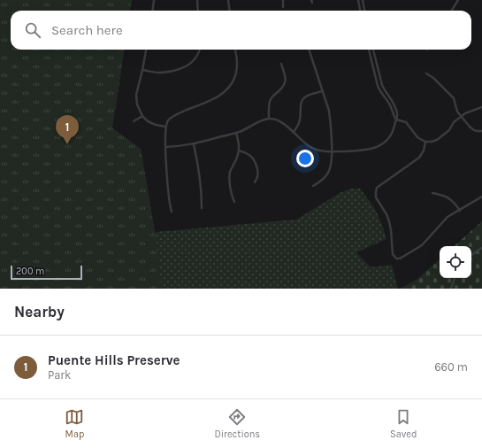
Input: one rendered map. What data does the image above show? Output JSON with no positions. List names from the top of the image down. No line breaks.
{"scale_bar":"200 m","page":{"search":"Search here","pins":"1","scale":"200 m","heading":"Nearby","list":[{"mark":"1","name":"Puente Hills Preserve","note":"Park","value":"660 m"}],"nav":["Map","Directions","Saved"]}}
